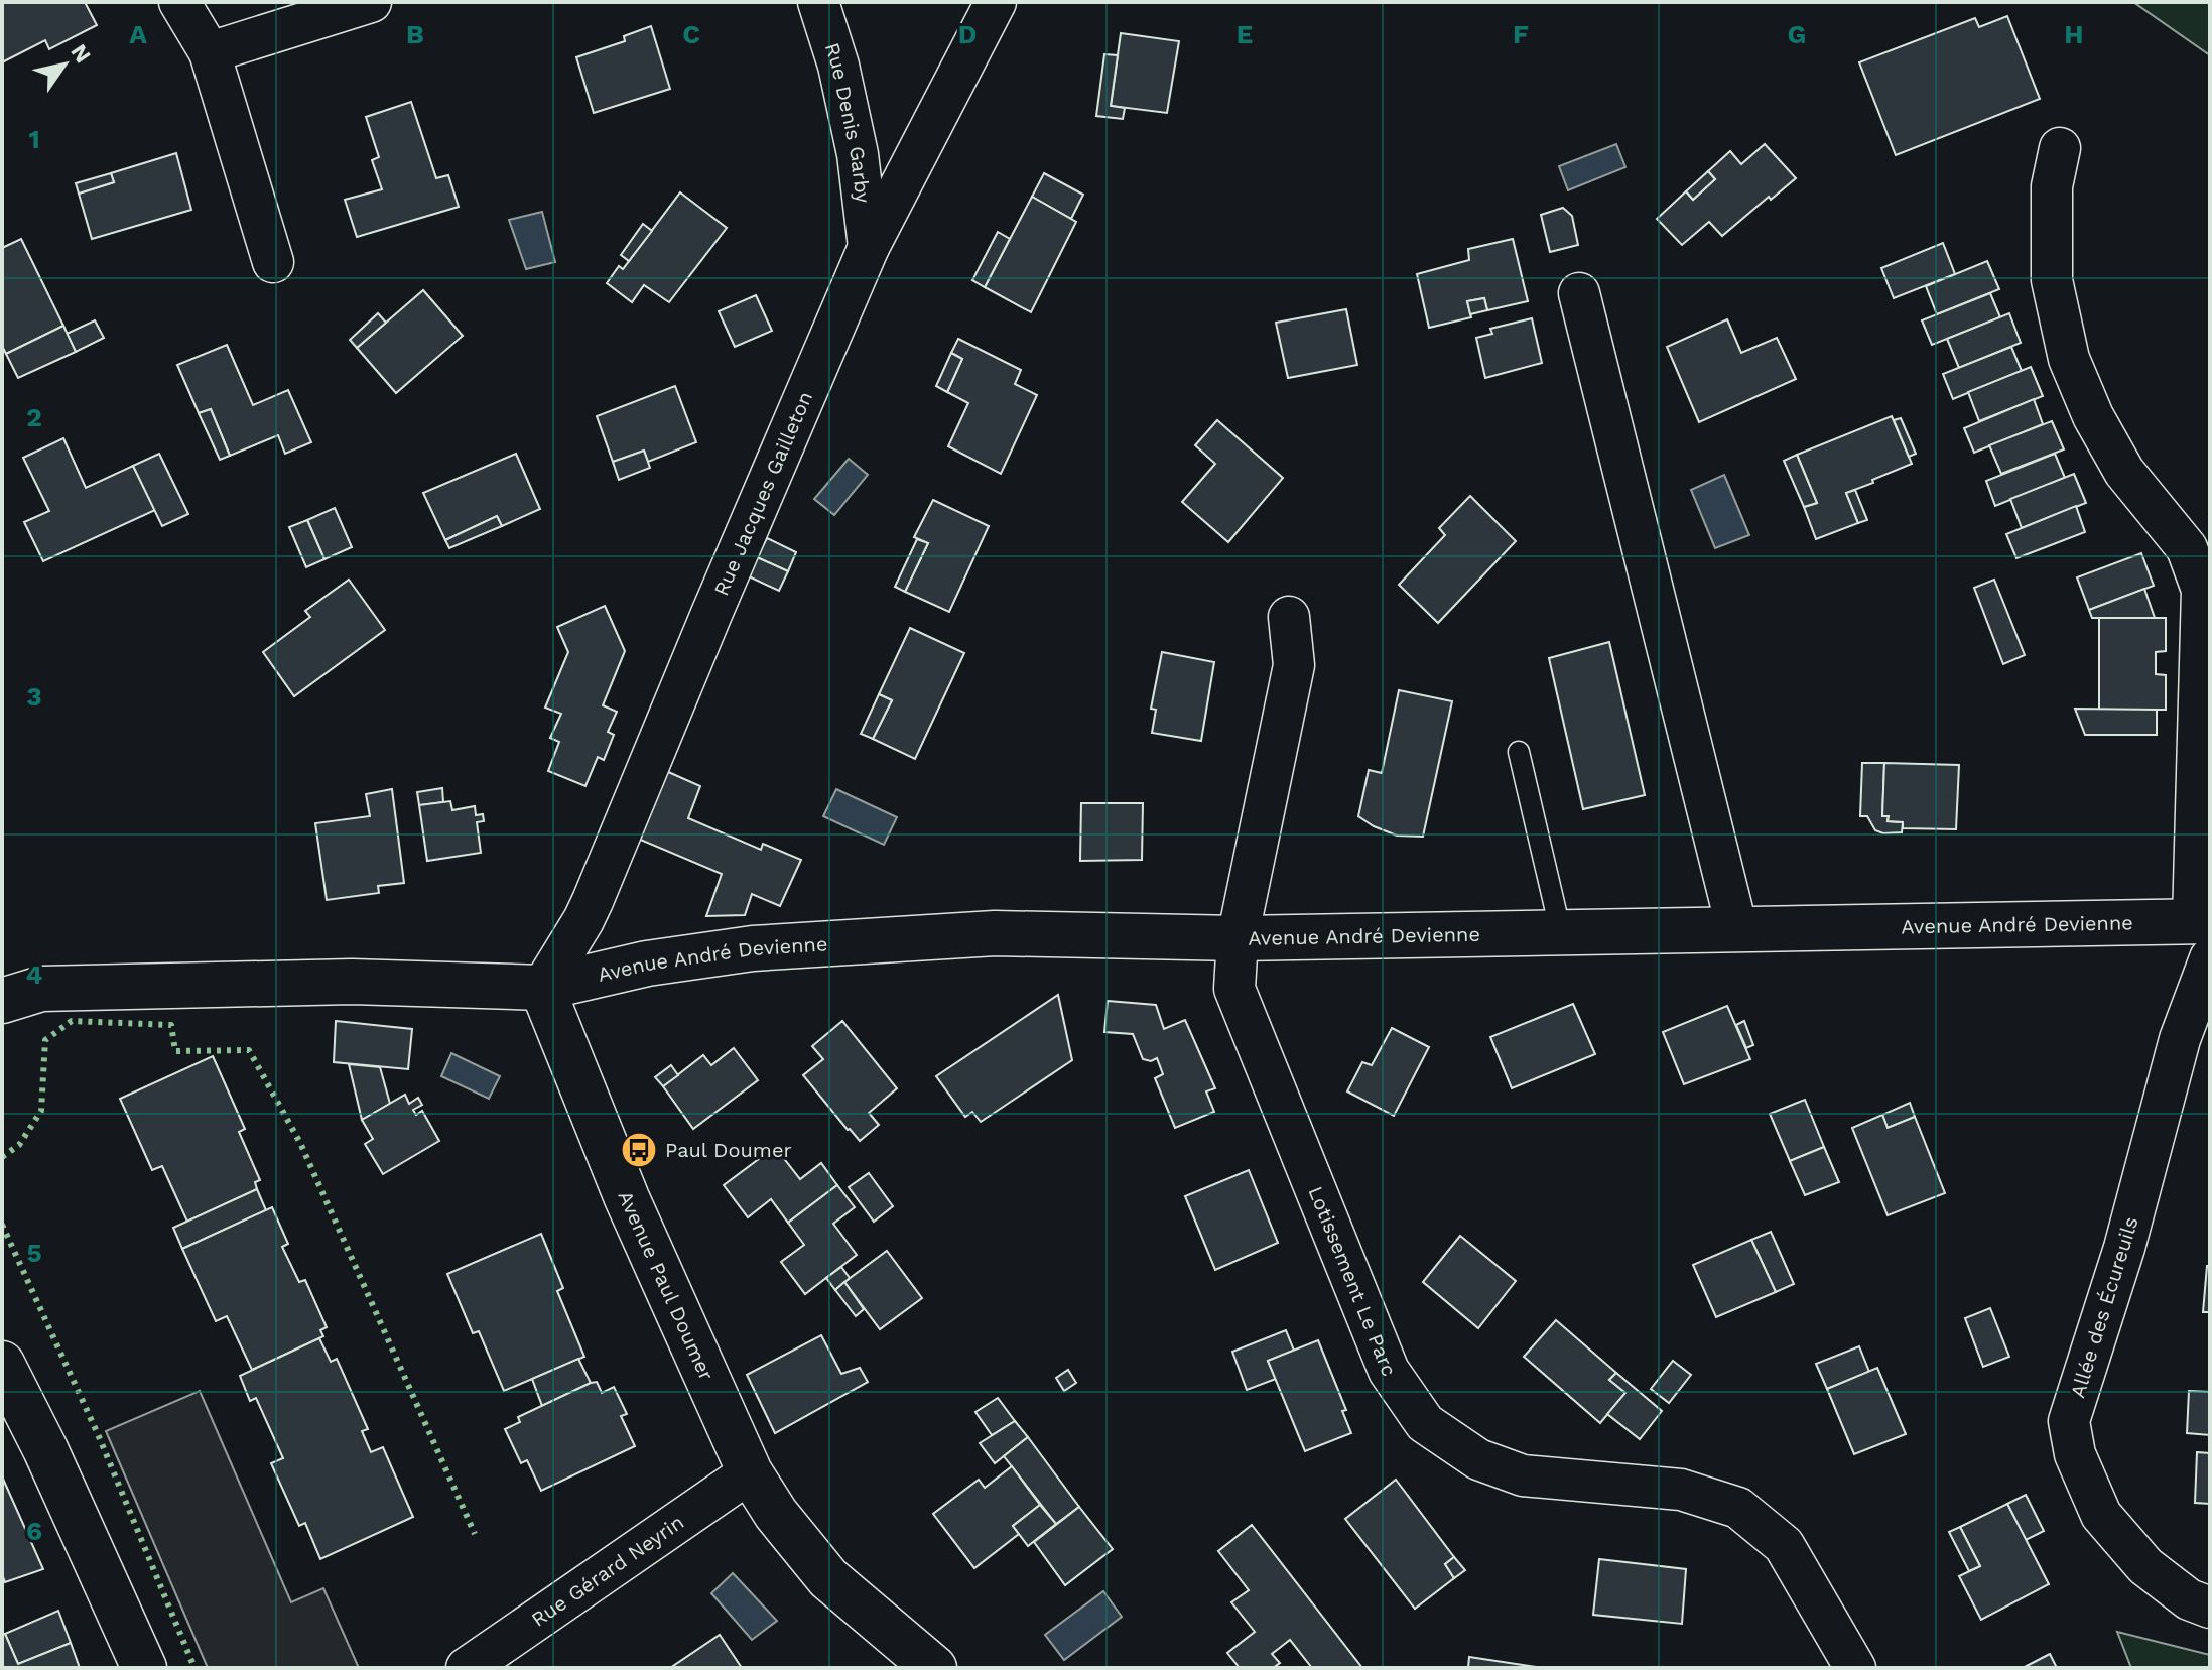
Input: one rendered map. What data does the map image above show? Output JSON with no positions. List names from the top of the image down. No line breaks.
{"streets":{"main road":["Avenue André Devienne","Avenue Paul Doumer"],"street":["Rue Denis Garby","Rue Jacques Gailleton","Lotissement Le Parc","Allée des Écureuils","Rue Gérard Neyrin"]},"crossings":[["Rue Denis Garby","Rue Jacques Gailleton"],["Rue Jacques Gailleton","Avenue André Devienne"],["Rue Jacques Gailleton","Avenue Paul Doumer"],["Avenue André Devienne","Lotissement Le Parc"],["Avenue André Devienne","Avenue Paul Doumer"],["Avenue André Devienne","Allée des Écureuils"],["Avenue Paul Doumer","Rue Gérard Neyrin"]],"places":{"bus stop":["Paul Doumer"]},"north":"top right","grid":{"columns":["A","B","C","D","E","F","G","H"],"rows":["1","2","3","4","5","6"]}}
